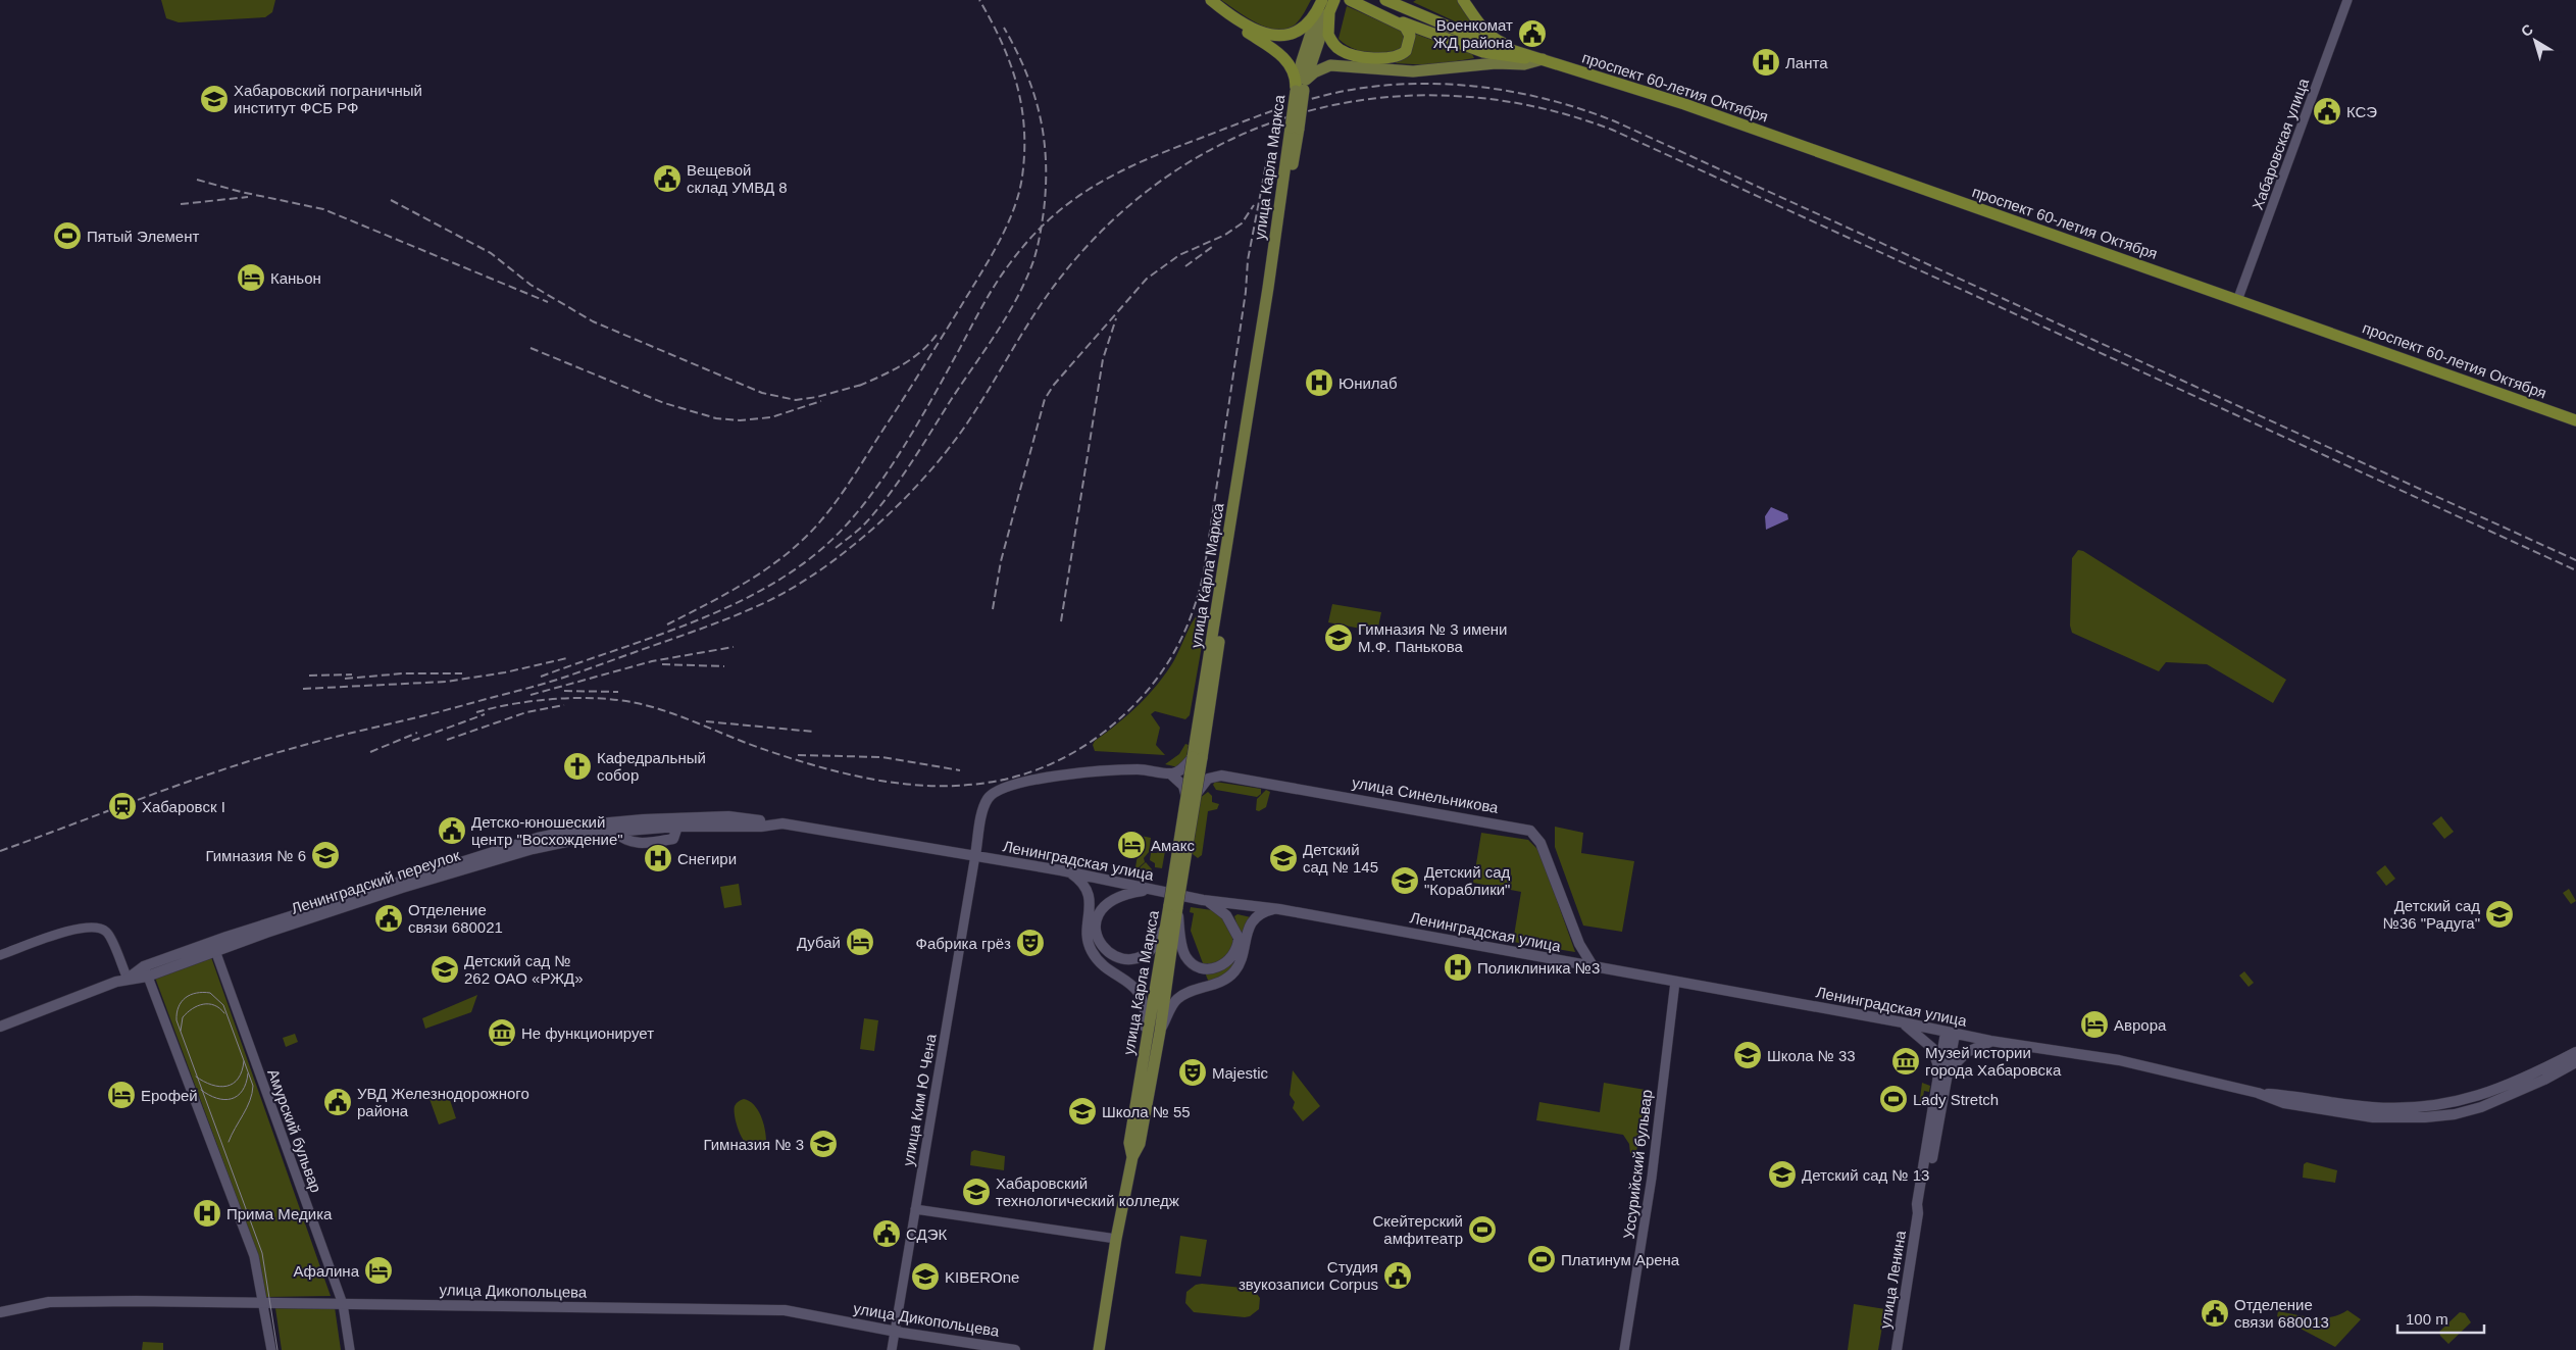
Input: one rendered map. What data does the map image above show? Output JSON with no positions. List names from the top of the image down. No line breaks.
{"streets":{"highway":["проспект 60-летия Октября"],"main road":["улица Карла Маркса","улица Синельникова","Ленинградская улица","Ленинградский переулок","улица Ленина","улица Дикопольцева"],"street":["Хабаровская улица","улица Ким Ю Чена","Амурский бульвар","Уссурийский бульвар"]},"crossings":[["проспект 60-летия Октября","Хабаровская улица"],["улица Синельникова","Ленинградская улица"],["Ленинградская улица","Ленинградский переулок"],["Ленинградская улица","улица Ким Ю Чена"],["Ленинградская улица","Уссурийский бульвар"],["Ленинградская улица","улица Ленина"],["Ленинградский переулок","Амурский бульвар"],["улица Ким Ю Чена","улица Дикопольцева"],["Амурский бульвар","улица Дикопольцева"]],"places":{"public building":["Военкомат ЖД района","КСЭ","Вещевой склад УМВД 8","Детско-юношеский центр \"Восхождение\"","Отделение связи 680021","УВД Железнодорожного района","СДЭК","Студия звукозаписи Corpus","Отделение связи 680013"],"hospital":["Ланта","Юнилаб","Снегири","Поликлиника №3","Прима Медика"],"school or university":["Хабаровский пограничный институт ФСБ РФ","Гимназия № 3 имени М.Ф. Панькова","Гимназия № 6","Детский сад № 145","Детский сад \"Кораблики\"","Детский сад №36 \"Радуга\"","Детский сад № 262 ОАО «РЖД»","Школа № 33","Школа № 55","Гимназия № 3","Детский сад № 13","Хабаровский технологический колледж","KIBEROne"],"sports":["Пятый Элемент","Lady Stretch","Скейтерский амфитеатр","Платинум Арена"],"hotel":["Каньон","Амакс","Дубай","Аврора","Ерофей","Афалина"],"church":["Кафедральный собор"],"station":["Хабаровск I"],"theatre":["Фабрика грёз","Majestic"],"museum":["Не функционирует","Музей истории города Хабаровска"]},"scale_bar":"100 m","north":"top left"}
